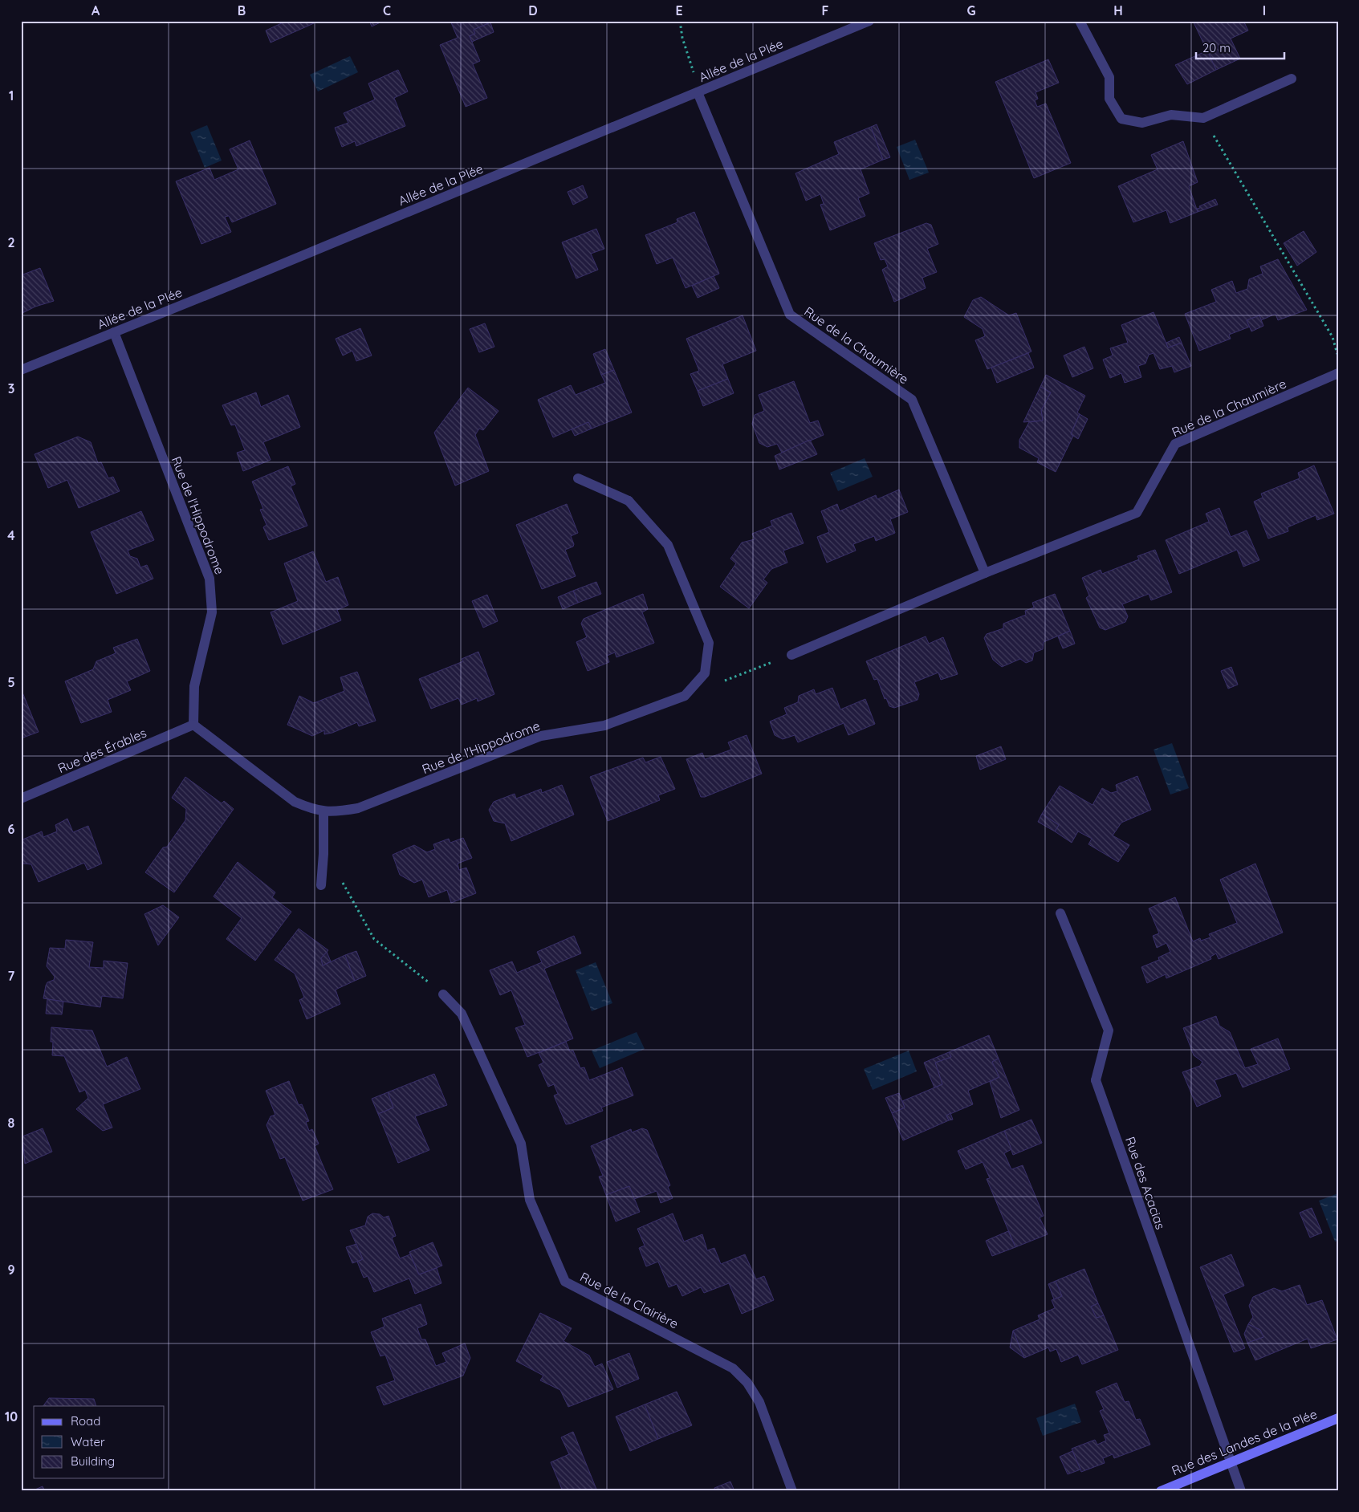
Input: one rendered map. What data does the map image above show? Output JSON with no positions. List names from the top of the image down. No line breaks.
{"streets":{"street":["Allée de la Plée","Rue de la Chaumière","Rue de l'Hippodrome","Rue des Érables","Rue des Acacias","Rue de la Clairière","Rue des Landes de la Plée"]},"crossings":[["Allée de la Plée","Rue de la Chaumière"],["Allée de la Plée","Rue de l'Hippodrome"],["Rue de l'Hippodrome","Rue des Érables"],["Rue des Acacias","Rue des Landes de la Plée"]],"legend":["Road","Water","Building"],"scale_bar":"20 m","grid":{"columns":["A","B","C","D","E","F","G","H","I"],"rows":["1","2","3","4","5","6","7","8","9","10"]}}
